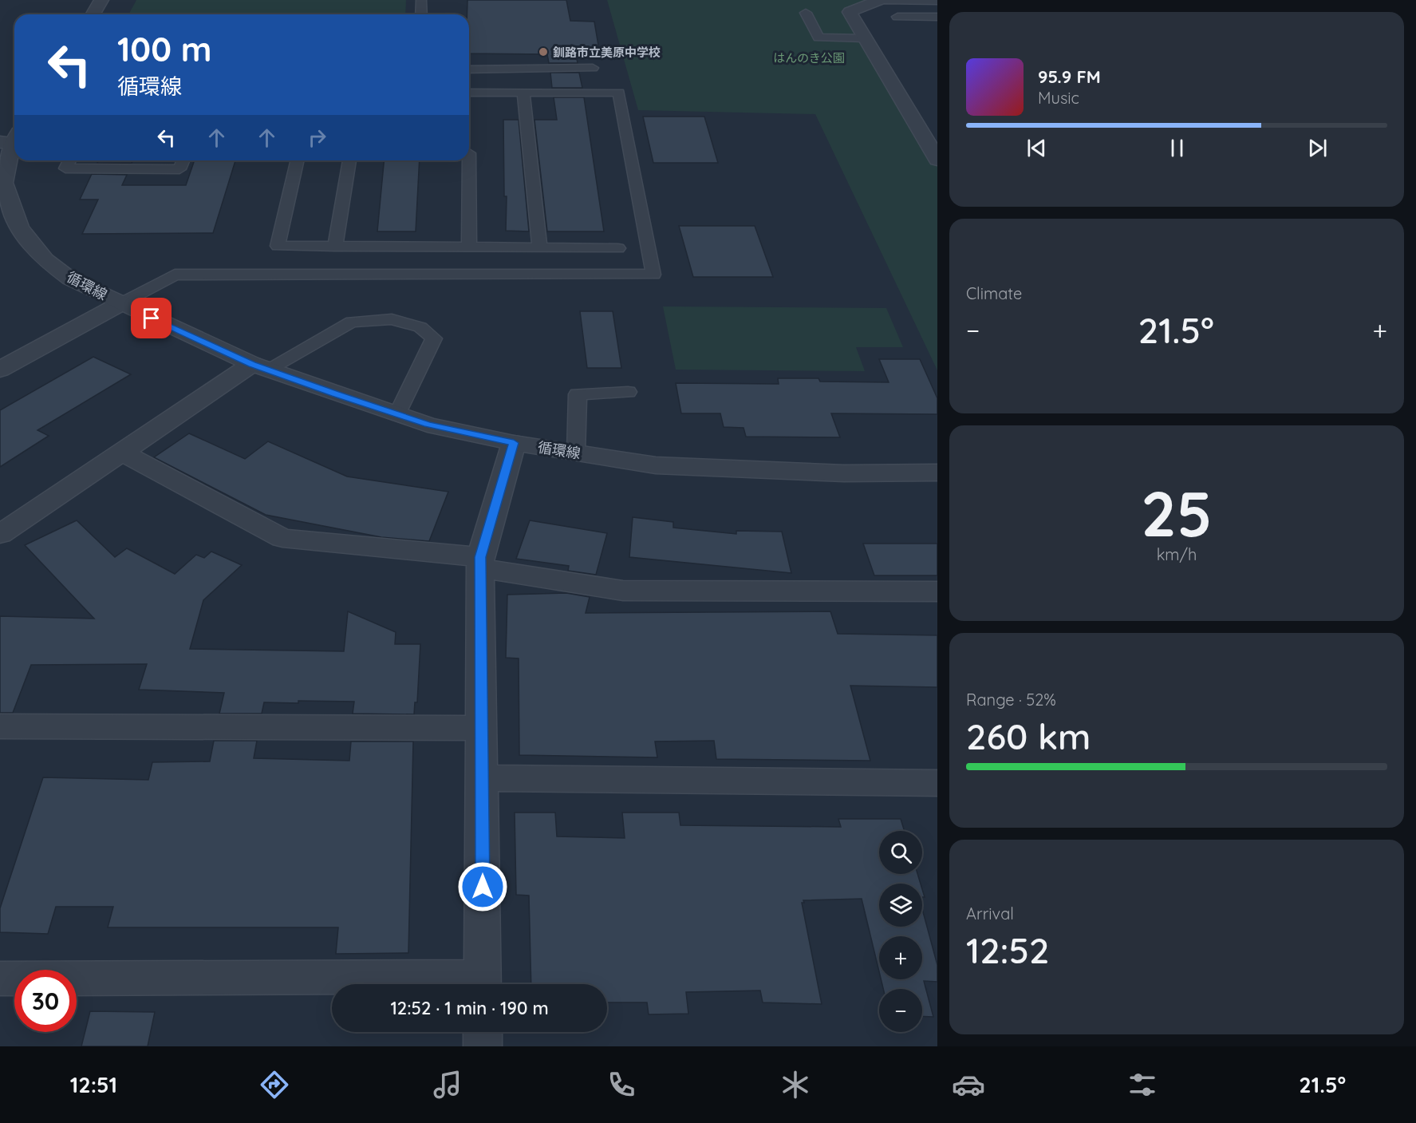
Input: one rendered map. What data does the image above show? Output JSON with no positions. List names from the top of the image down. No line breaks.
{"streets":{"street":["循環線"]},"parks":["はんのき公園"],"places":["釧路市立美原中学校"],"page":{"turn":["100 m","循環線"],"song":["95.9 FM","Music"],"tile":["Climate",["25","km/h"],["Range · 52%","260 km"],["Arrival","12:52"]],"heat":["−","21.5°","+"],"map_buttons":["+","−"],"limit":"30","trip":"12:52 · 1 min · 190 m","tabs":["12:51","21.5°"]}}
